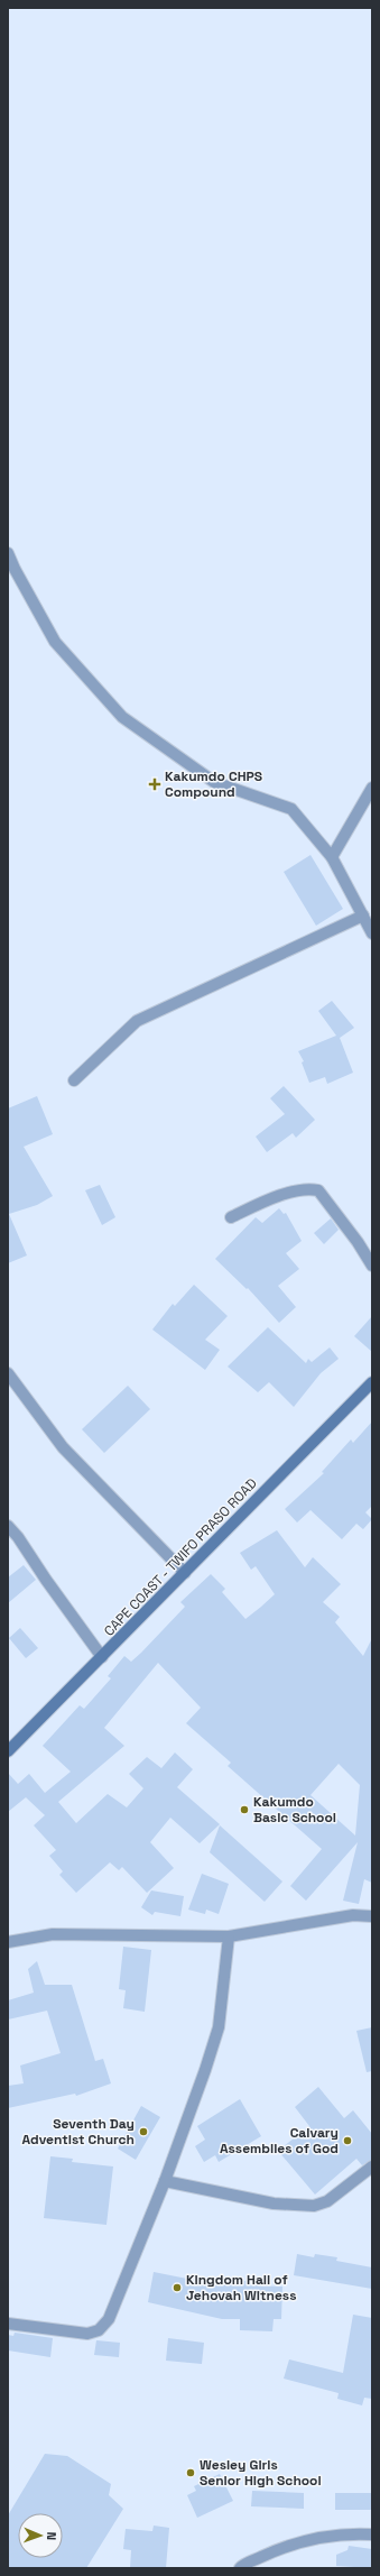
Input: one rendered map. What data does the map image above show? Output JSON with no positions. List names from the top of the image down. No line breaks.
{"streets":{"main road":["CAPE COAST - TWIFO PRASO ROAD"]},"places":{"health":["Kakumdo CHPS Compound"],"other":["Kakumdo Basic School","Seventh Day Adventist Church","Calvary Assemblies of God","Kingdom Hall of Jehovah Witness","Wesley Girls Senior High School"]},"north":"right"}
